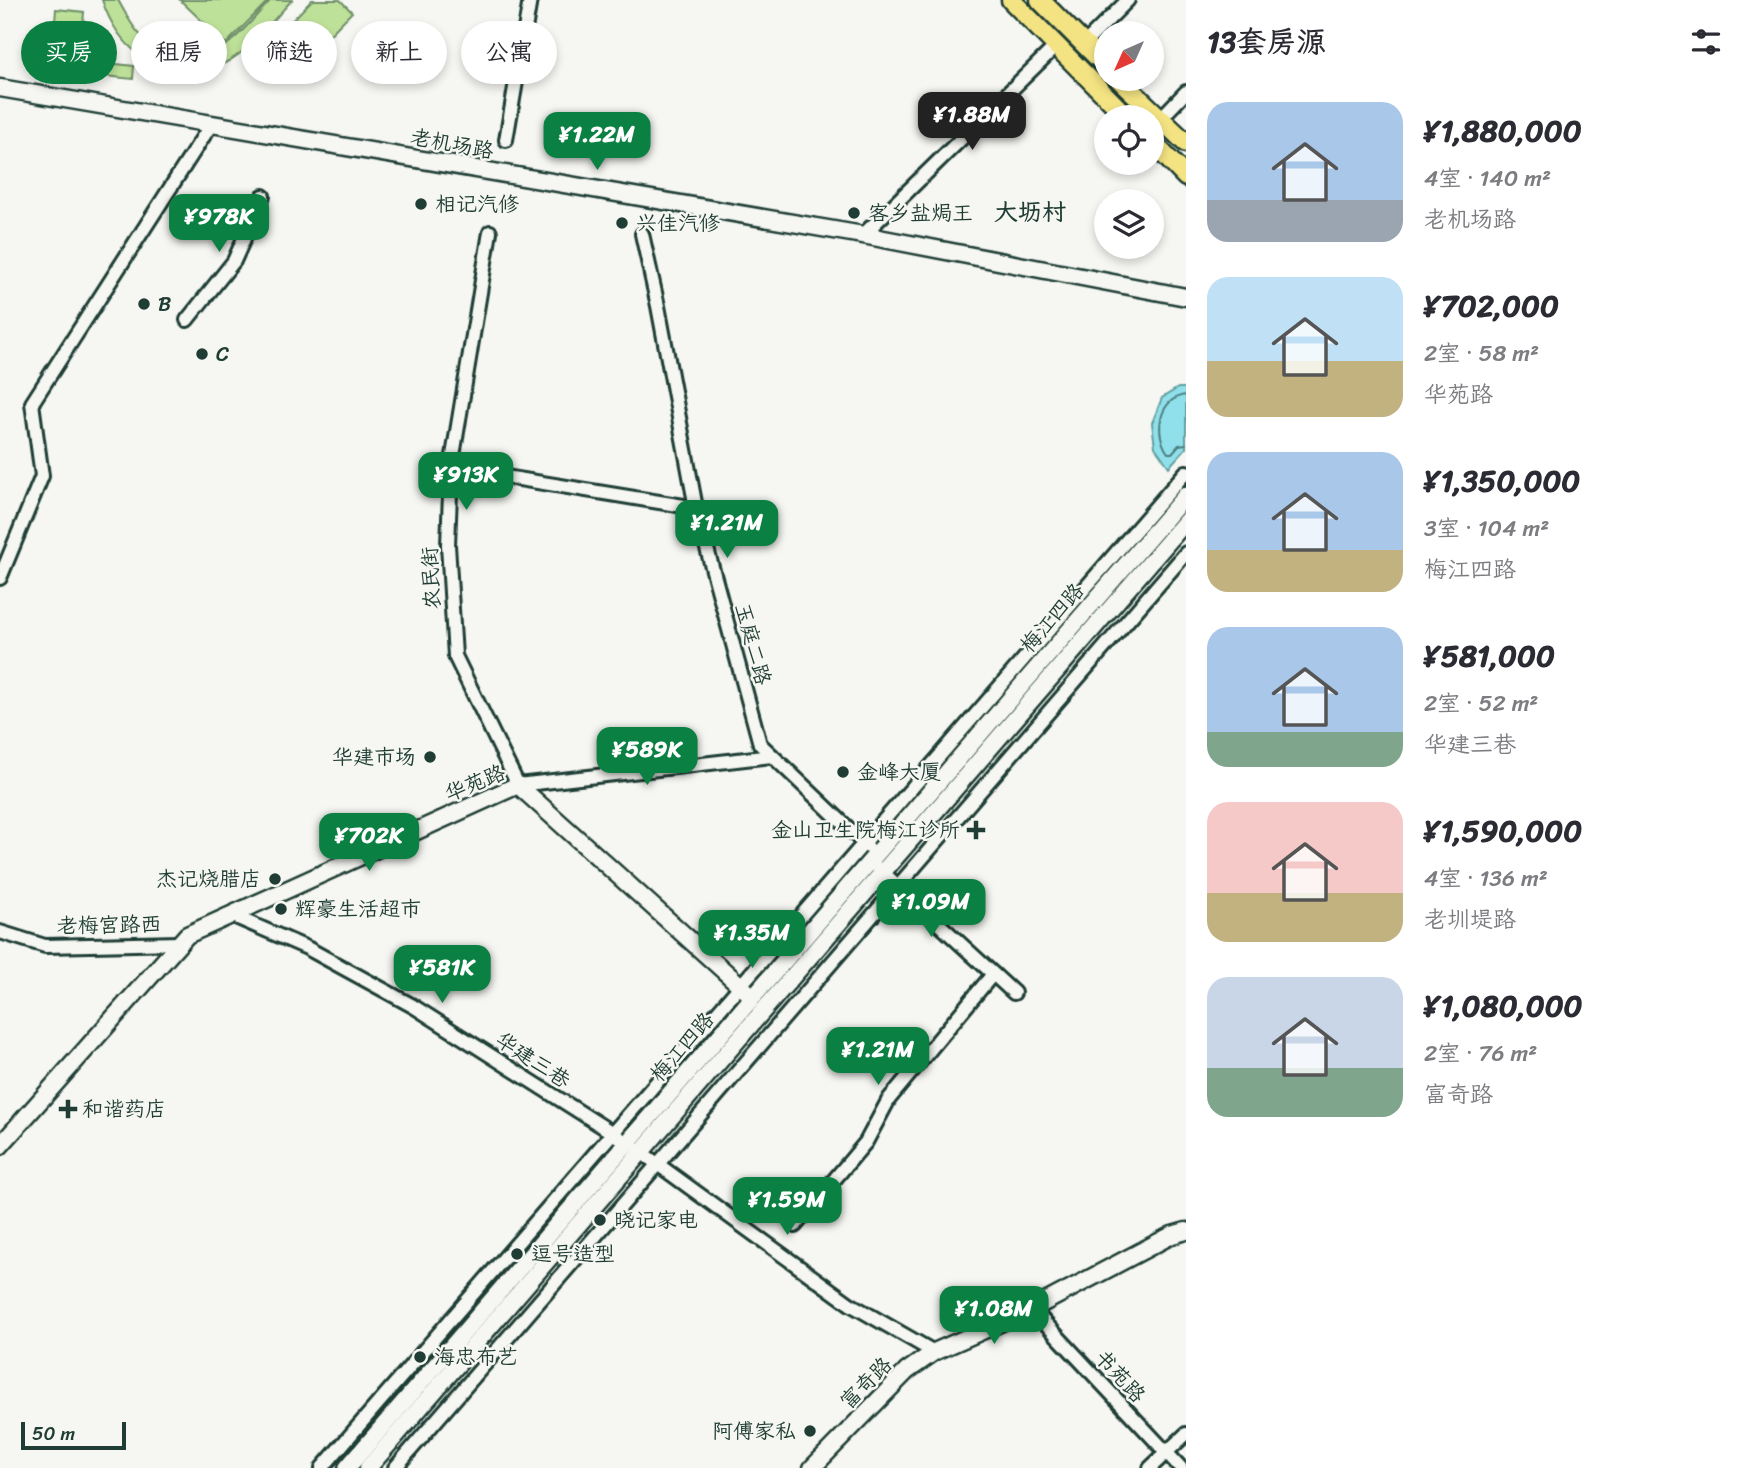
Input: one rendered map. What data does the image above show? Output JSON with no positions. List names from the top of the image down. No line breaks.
{"streets":{"street":["老机场路","农民街","梅江四路","玉庭二路","华苑路","老梅宮路西","华建三巷","书苑路","富奇路"]},"crossings":[["农民街","华苑路"],["梅江四路","玉庭二路"],["梅江四路","华苑路"],["梅江四路","华建三巷"],["华苑路","老梅宮路西"],["华苑路","华建三巷"],["华建三巷","富奇路"],["书苑路","富奇路"]],"districts":["大坜村"],"places":{"other":["相记汽修","客乡盐焗王","兴佳汽修","B","C","华建市场","金峰大厦","杰记烧腊店","辉豪生活超市","晓记家电","逗号造型","海忠布艺","阿傅家私"],"health":["金山卫生院梅江诊所","和谐药店"]},"scale_bar":"50 m","north":"bottom left","page":{"heading":"13套房源","chip":["买房","租房","筛选","新上","公寓"],"list":[{"name":"¥1,880,000","note":"4室 · 140 m² · 老机场路"},{"name":"¥702,000","note":"2室 · 58 m² · 华苑路"},{"name":"¥1,350,000","note":"3室 · 104 m² · 梅江四路"},{"name":"¥581,000","note":"2室 · 52 m² · 华建三巷"},{"name":"¥1,590,000","note":"4室 · 136 m² · 老圳堤路"},{"name":"¥1,080,000","note":"2室 · 76 m² · 富奇路"}],"price":["¥1.88M","¥1.22M","¥978K","¥913K","¥1.21M","¥589K","¥702K","¥1.09M","¥1.35M","¥581K","¥1.21M","¥1.59M","¥1.08M"],"scale":"50 m"}}
